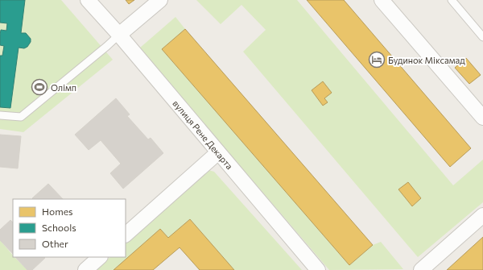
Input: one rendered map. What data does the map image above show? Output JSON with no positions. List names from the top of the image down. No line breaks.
{"streets":{"street":["вулиця Рене Декарта"]},"places":{"hotel":["Будинок Міксамад"],"sports":["Олімп"]},"legend":["Homes","Schools","Other"]}
